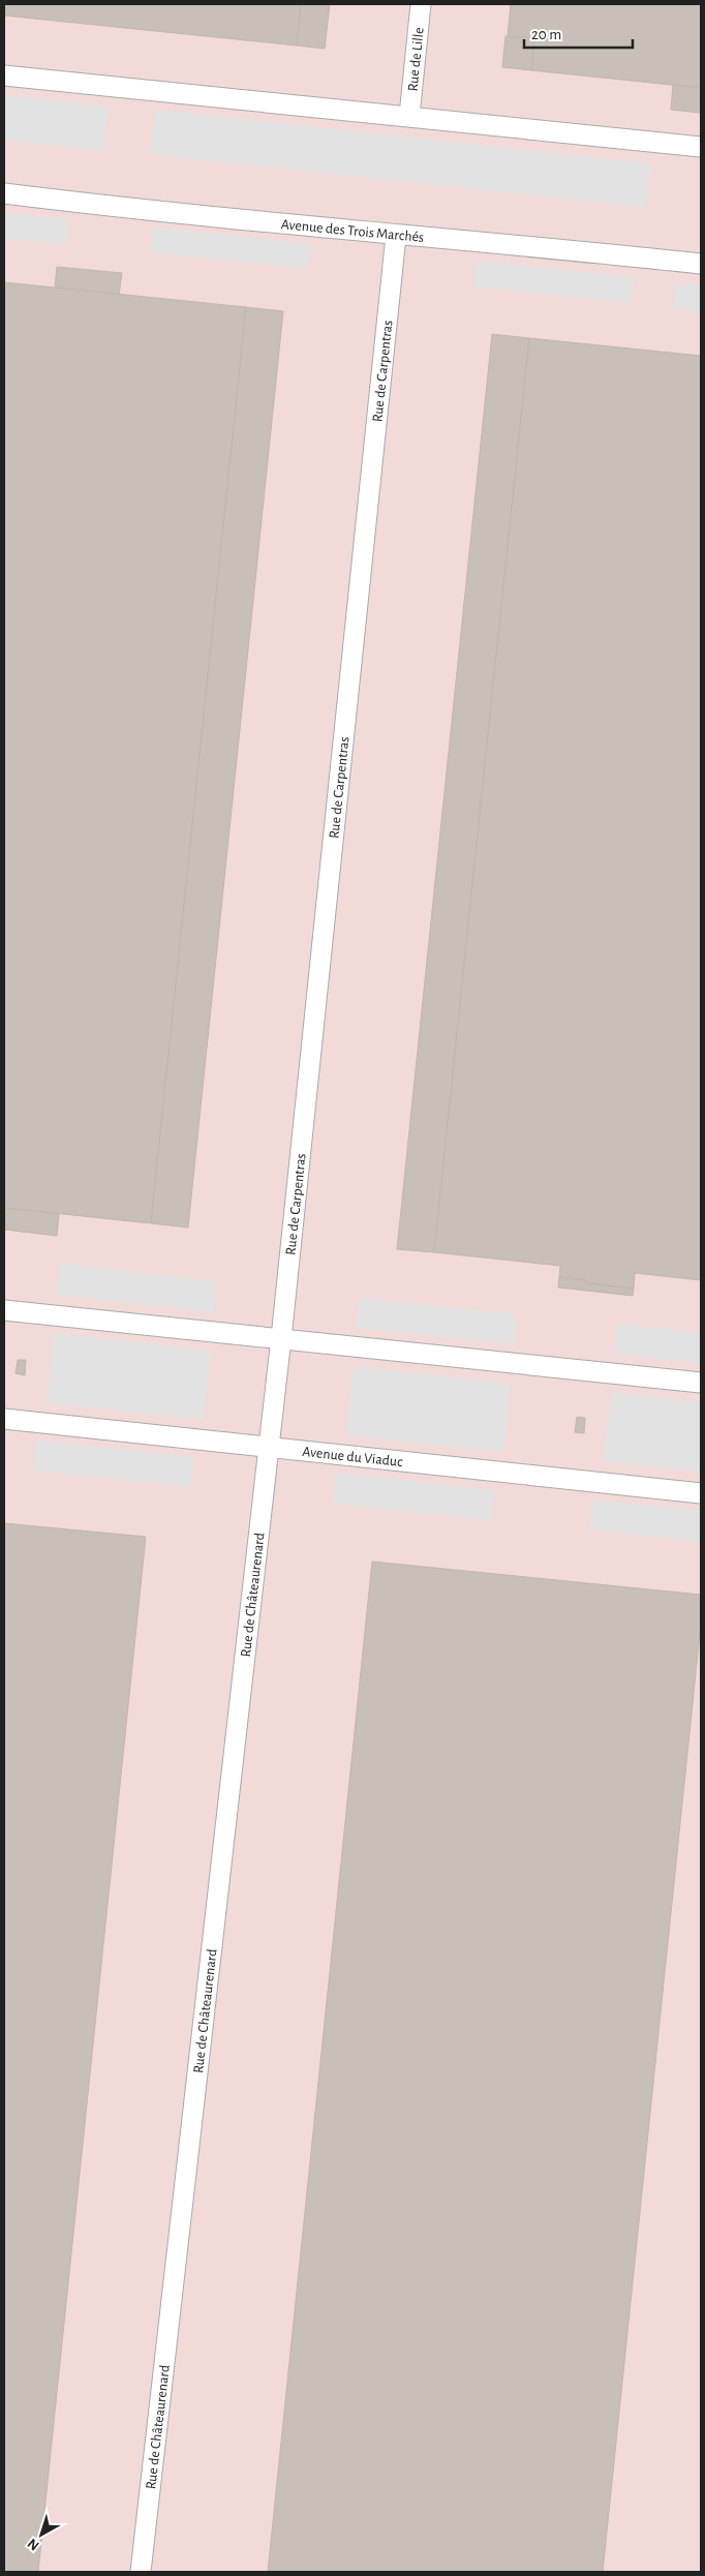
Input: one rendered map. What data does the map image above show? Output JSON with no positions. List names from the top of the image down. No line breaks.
{"streets":{"lane":["Rue de Lille","Avenue des Trois Marchés","Rue de Carpentras","Avenue du Viaduc","Rue de Châteaurenard"]},"crossings":[["Avenue des Trois Marchés","Rue de Carpentras"],["Rue de Carpentras","Avenue du Viaduc"],["Rue de Carpentras","Rue de Châteaurenard"],["Avenue du Viaduc","Rue de Châteaurenard"]],"scale_bar":"20 m","north":"bottom left"}
